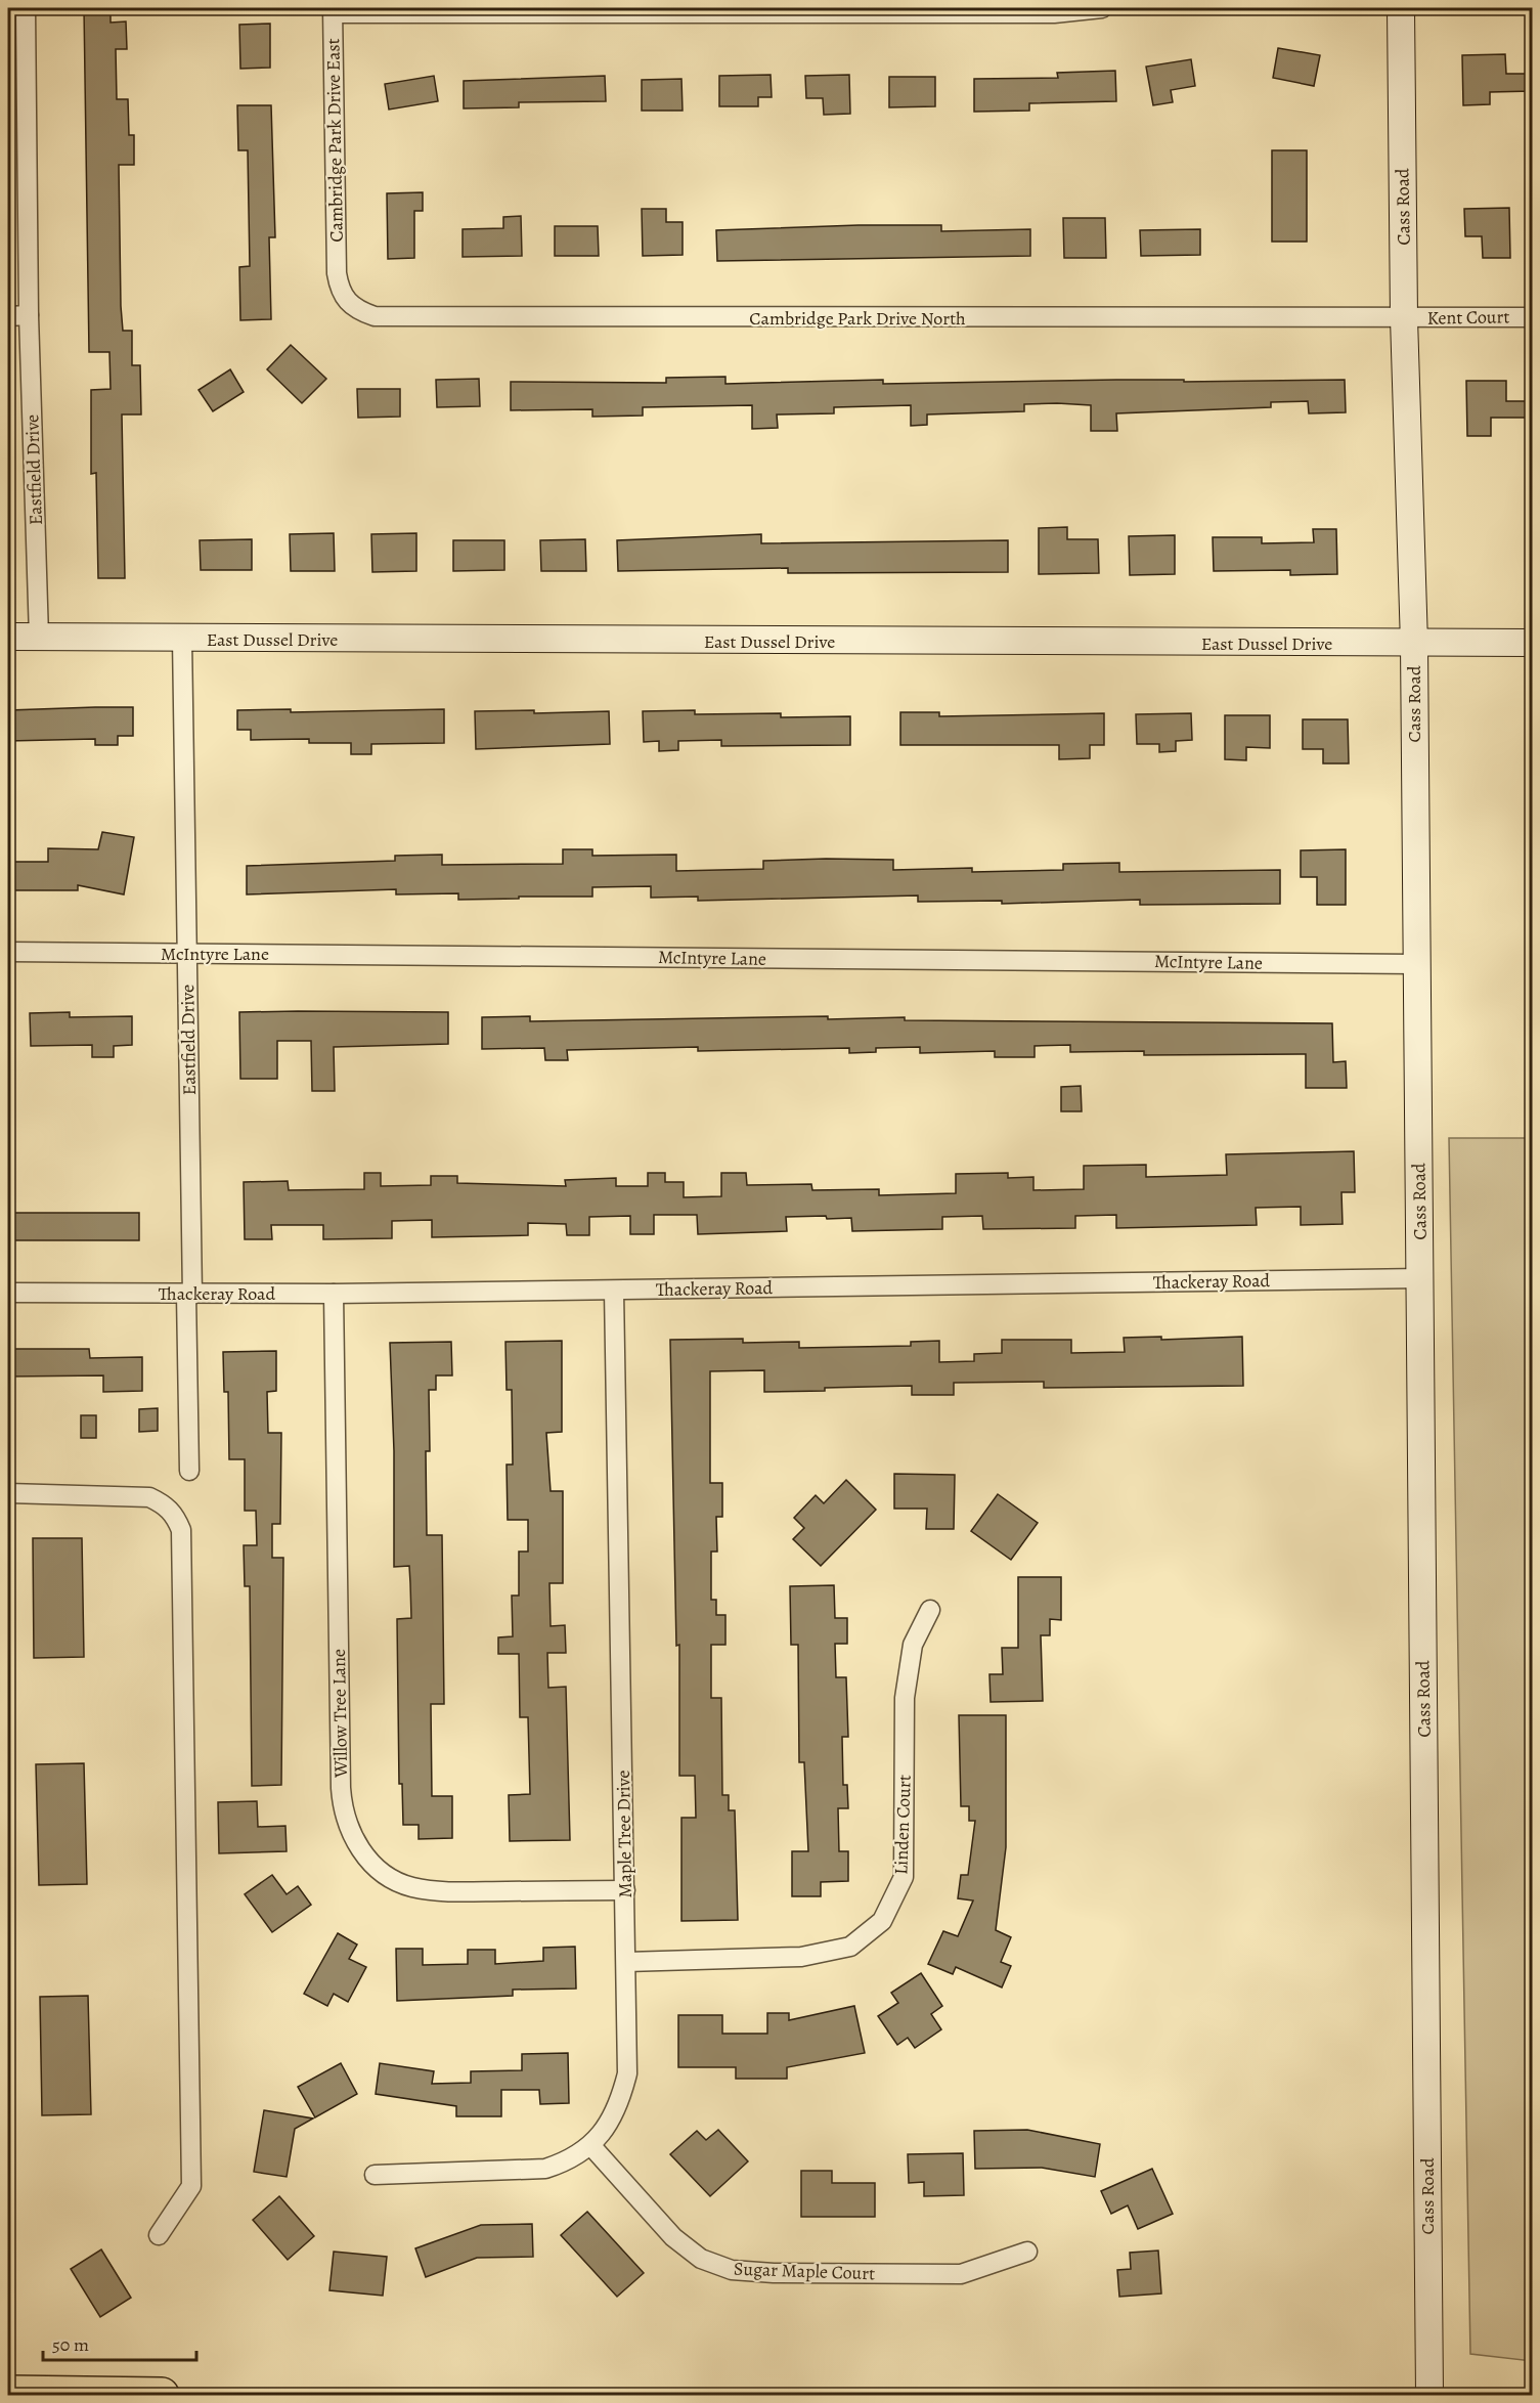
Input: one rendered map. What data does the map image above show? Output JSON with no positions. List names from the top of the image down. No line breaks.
{"streets":{"street":["Cambridge Park Drive East","Cass Road","Kent Court","Cambridge Park Drive North","Eastfield Drive","East Dussel Drive","McIntyre Lane","Thackeray Road","Willow Tree Lane","Linden Court","Maple Tree Drive","Sugar Maple Court"]},"crossings":[["Cambridge Park Drive East","Cambridge Park Drive North"],["Cass Road","Kent Court"],["Cass Road","Cambridge Park Drive North"],["Cass Road","East Dussel Drive"],["Cass Road","McIntyre Lane"],["Cass Road","Thackeray Road"],["Kent Court","Cambridge Park Drive North"],["Eastfield Drive","East Dussel Drive"],["Eastfield Drive","McIntyre Lane"],["Eastfield Drive","Thackeray Road"],["Thackeray Road","Willow Tree Lane"],["Thackeray Road","Maple Tree Drive"],["Willow Tree Lane","Maple Tree Drive"],["Linden Court","Maple Tree Drive"],["Maple Tree Drive","Sugar Maple Court"]],"scale_bar":"50 m"}
